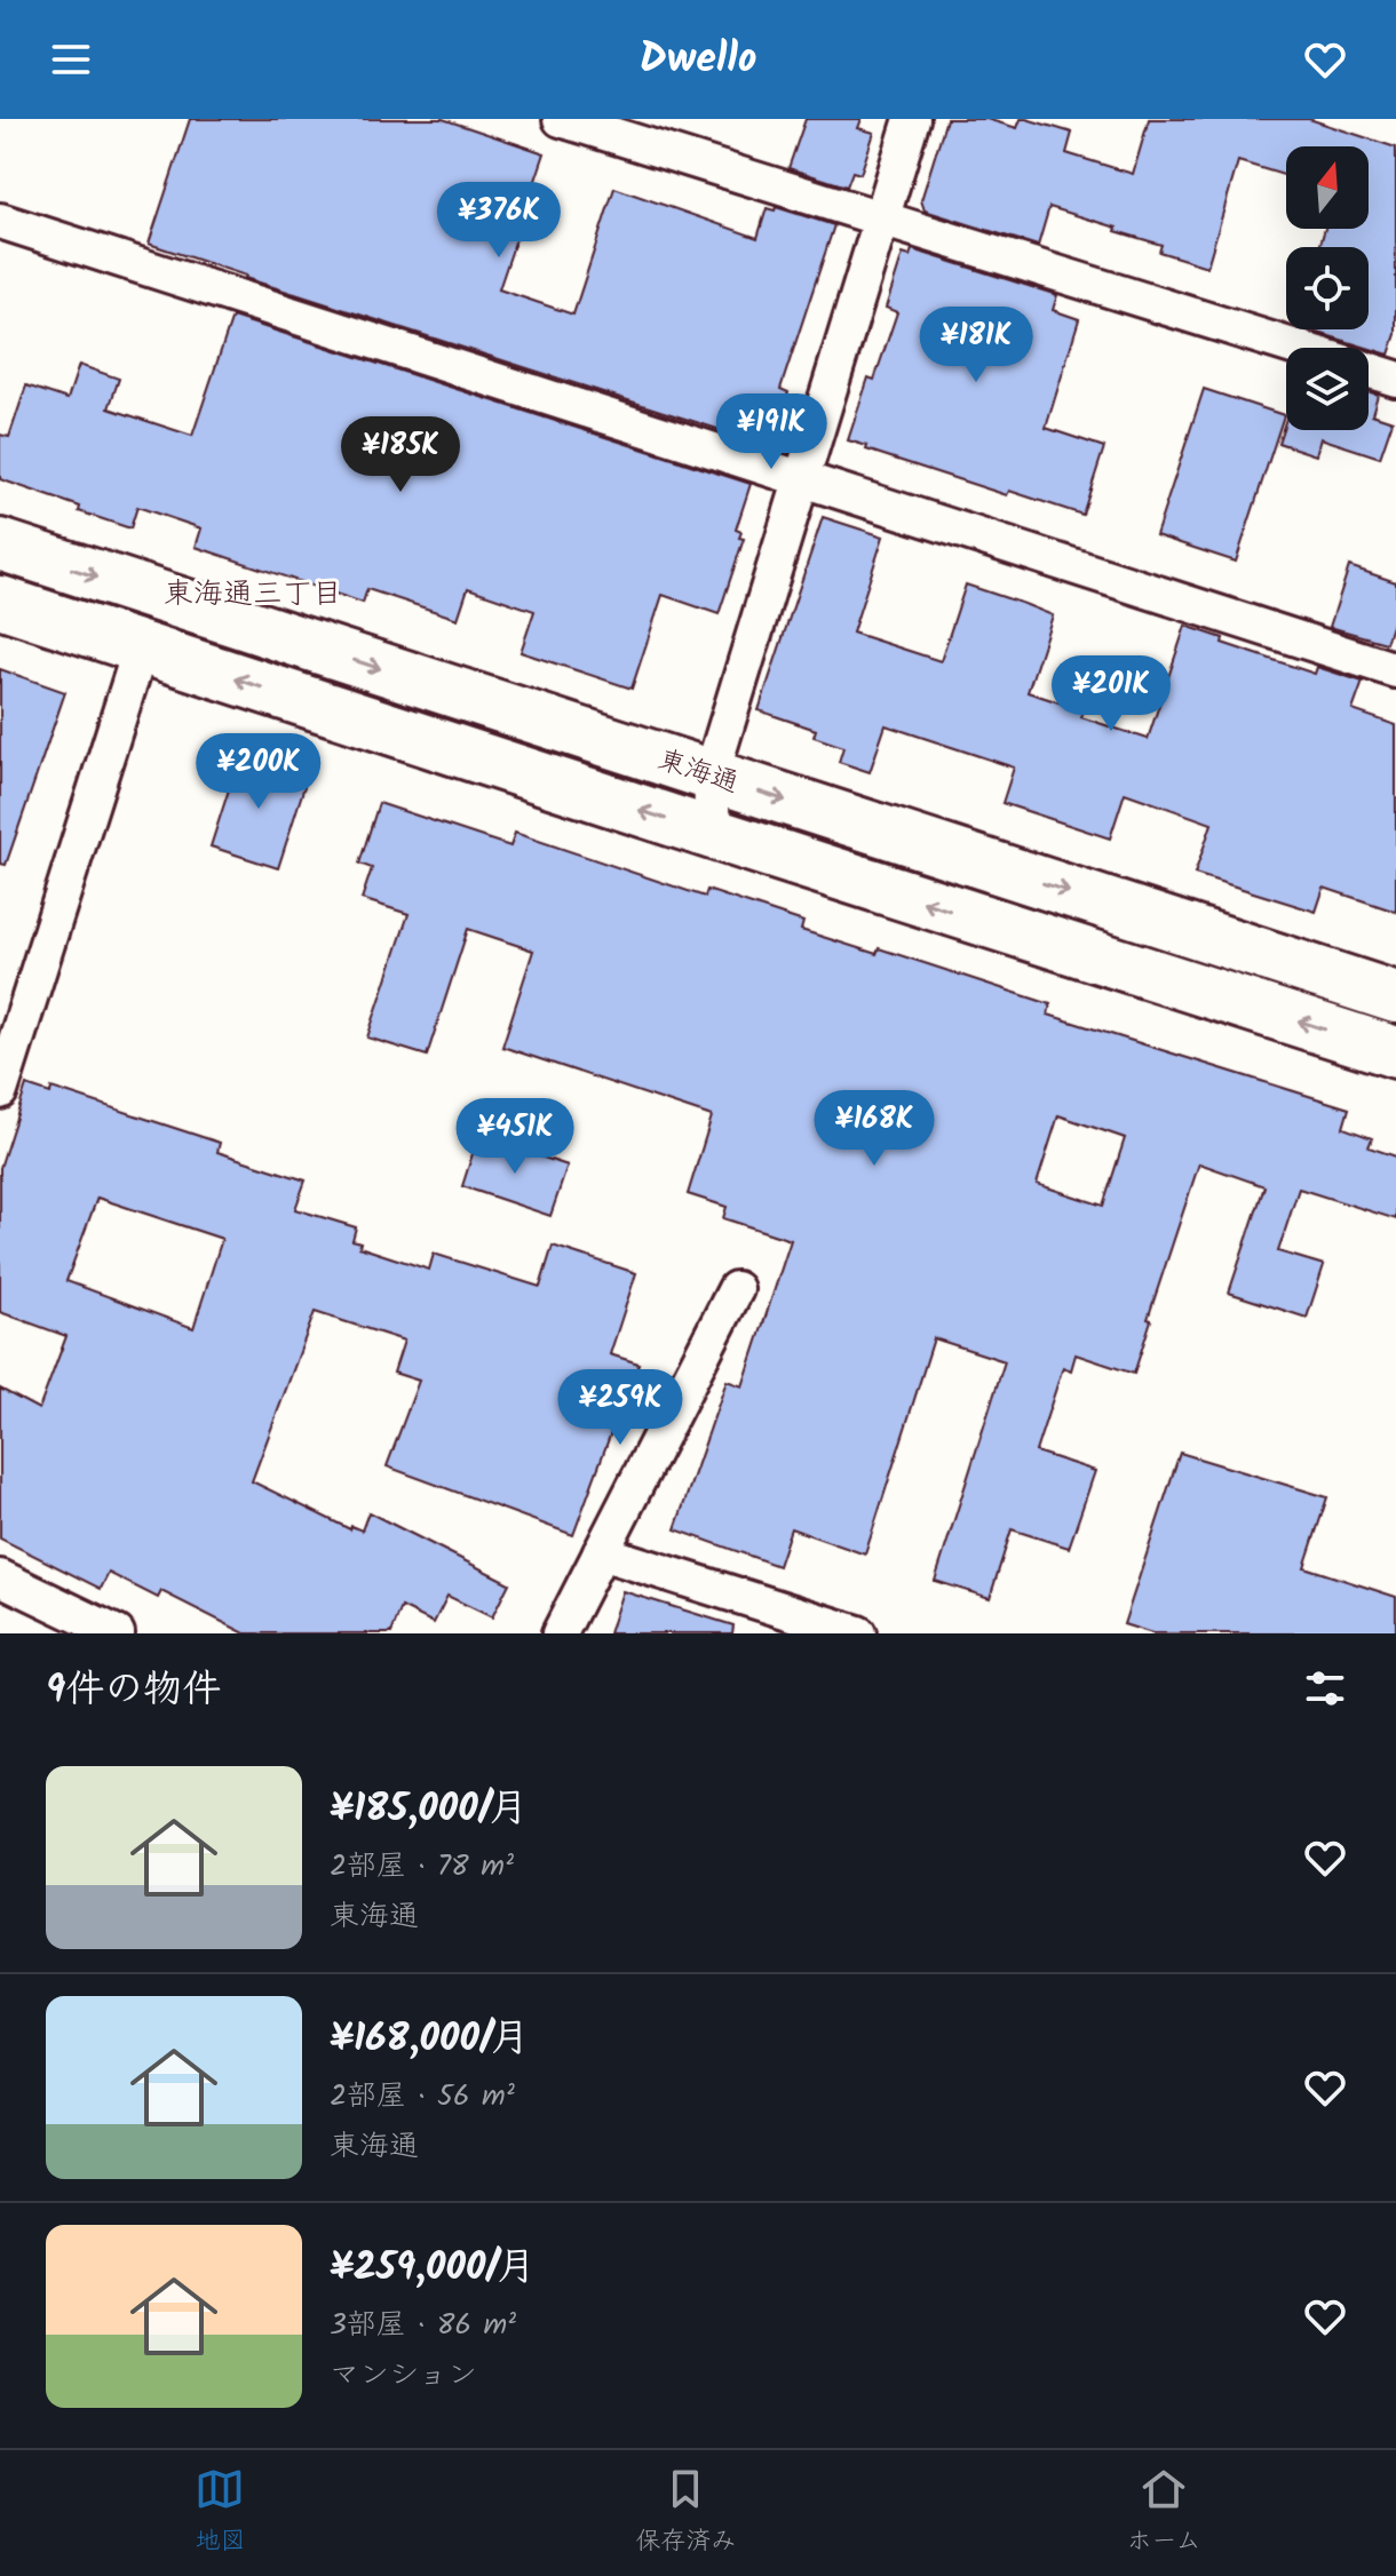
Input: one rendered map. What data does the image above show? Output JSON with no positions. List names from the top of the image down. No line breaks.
{"streets":{"main road":["東海通"]},"districts":["東海通三丁目"],"north":"top","page":{"header":"Dwello","price":["¥376K","¥181K","¥191K","¥185K","¥201K","¥200K","¥168K","¥451K","¥259K"],"heading":"9件の物件","list":[{"name":"¥185,000/月","note":"2部屋 · 78 m² · 東海通"},{"name":"¥168,000/月","note":"2部屋 · 56 m² · 東海通"},{"name":"¥259,000/月","note":"3部屋 · 86 m² · マンション"}],"tabs":["地図","保存済み","ホーム"]}}
